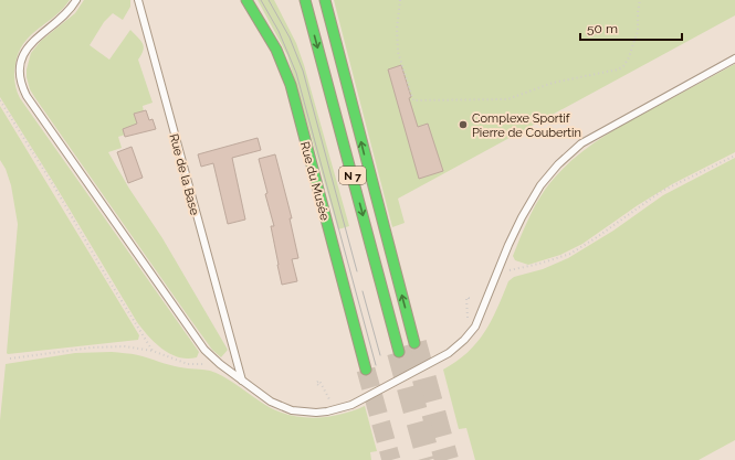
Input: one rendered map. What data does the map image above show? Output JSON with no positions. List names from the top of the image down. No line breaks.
{"streets":{"main road":["N 7","Rue du Musée"],"lane":["Rue de la Base"]},"places":["Complexe Sportif Pierre de Coubertin"],"scale_bar":"50 m"}
